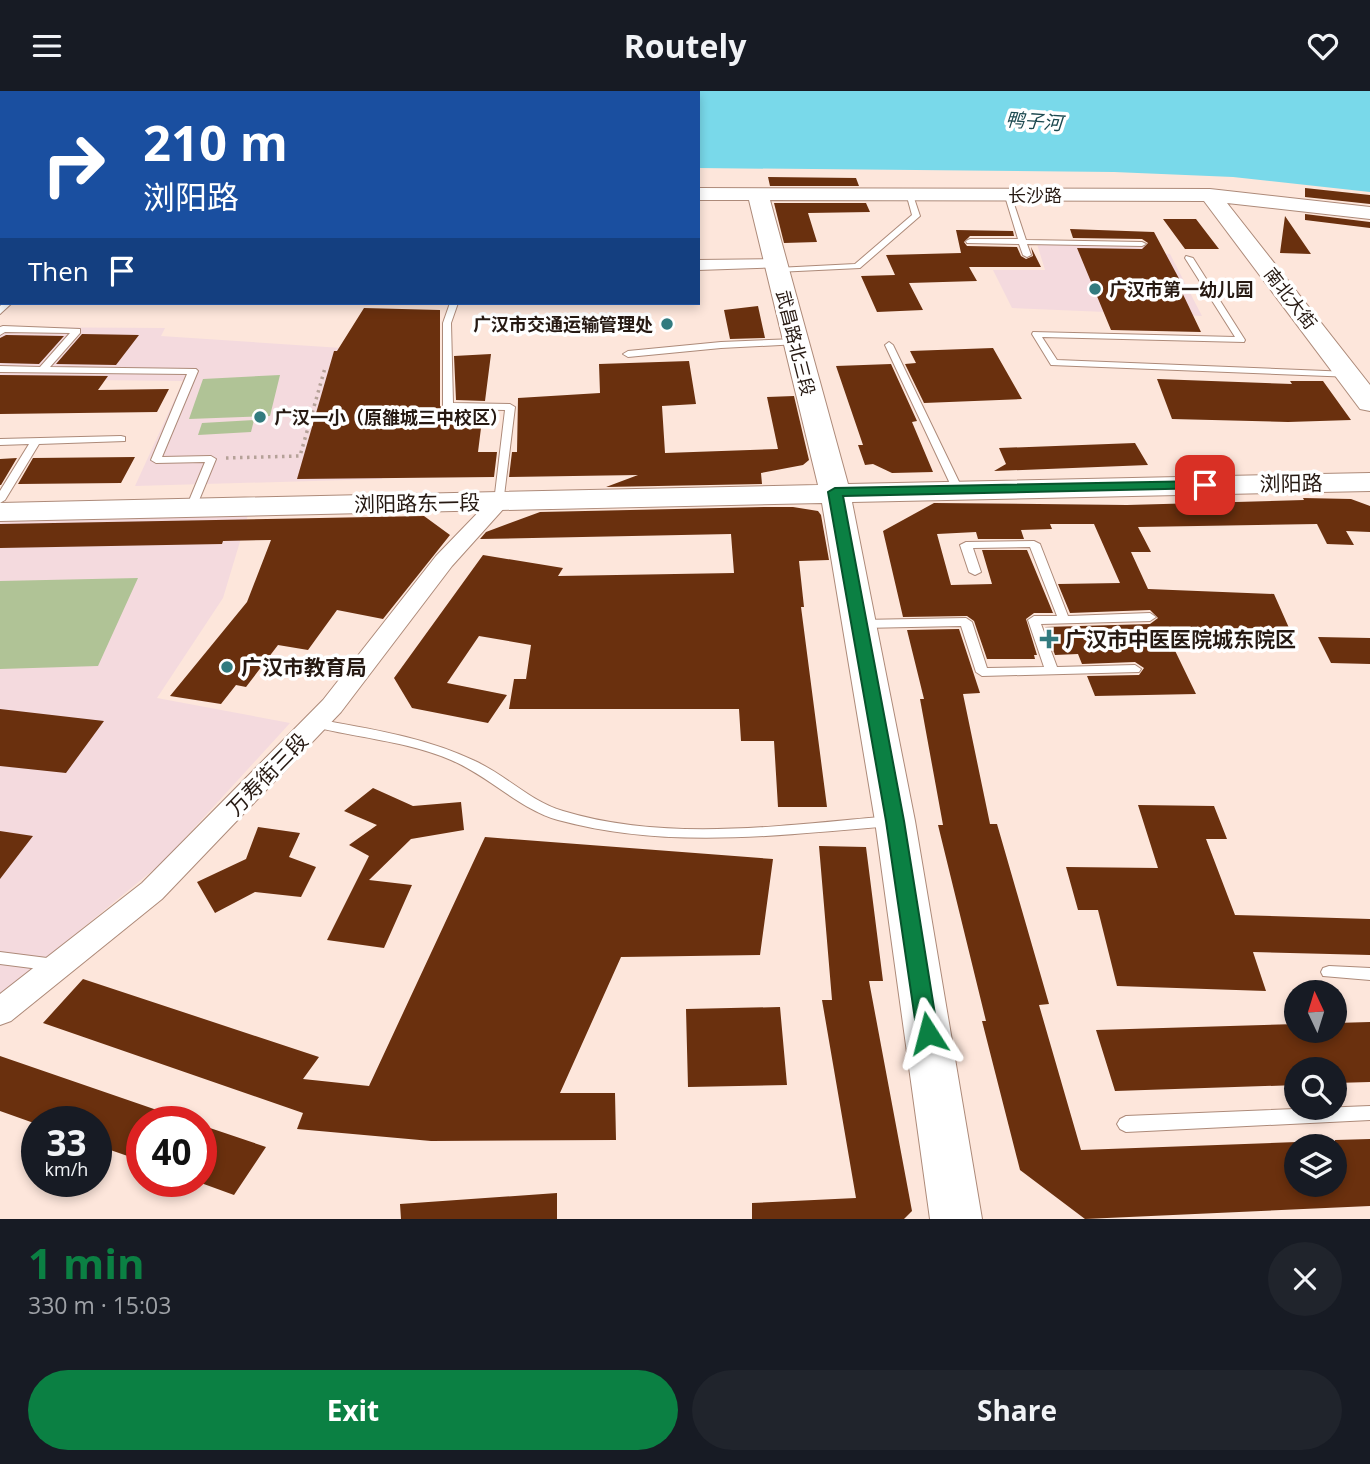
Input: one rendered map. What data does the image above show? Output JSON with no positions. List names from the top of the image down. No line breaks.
{"streets":{"street":["长沙路","南北大街","武昌路北三段","浏阳路","浏阳路东一段","万寿街三段"]},"crossings":[["长沙路","南北大街"],["长沙路","武昌路北三段"],["武昌路北三段","浏阳路"],["武昌路北三段","浏阳路东一段"],["浏阳路","浏阳路东一段"],["浏阳路东一段","万寿街三段"]],"water":["鸭子河"],"places":{"other":["广汉市第一幼儿园","广汉市交通运输管理处","广汉一小（原雒城三中校区）","广汉市教育局"],"health":["广汉市中医医院城东院区"]},"north":"top","page":{"header":"Routely","turn":["210 m","浏阳路"],"then":"Then","speed":"33 km/h","limit":"40","heading":["1 min","330 m · 15:03"],"buttons":["Exit","Share"]}}
